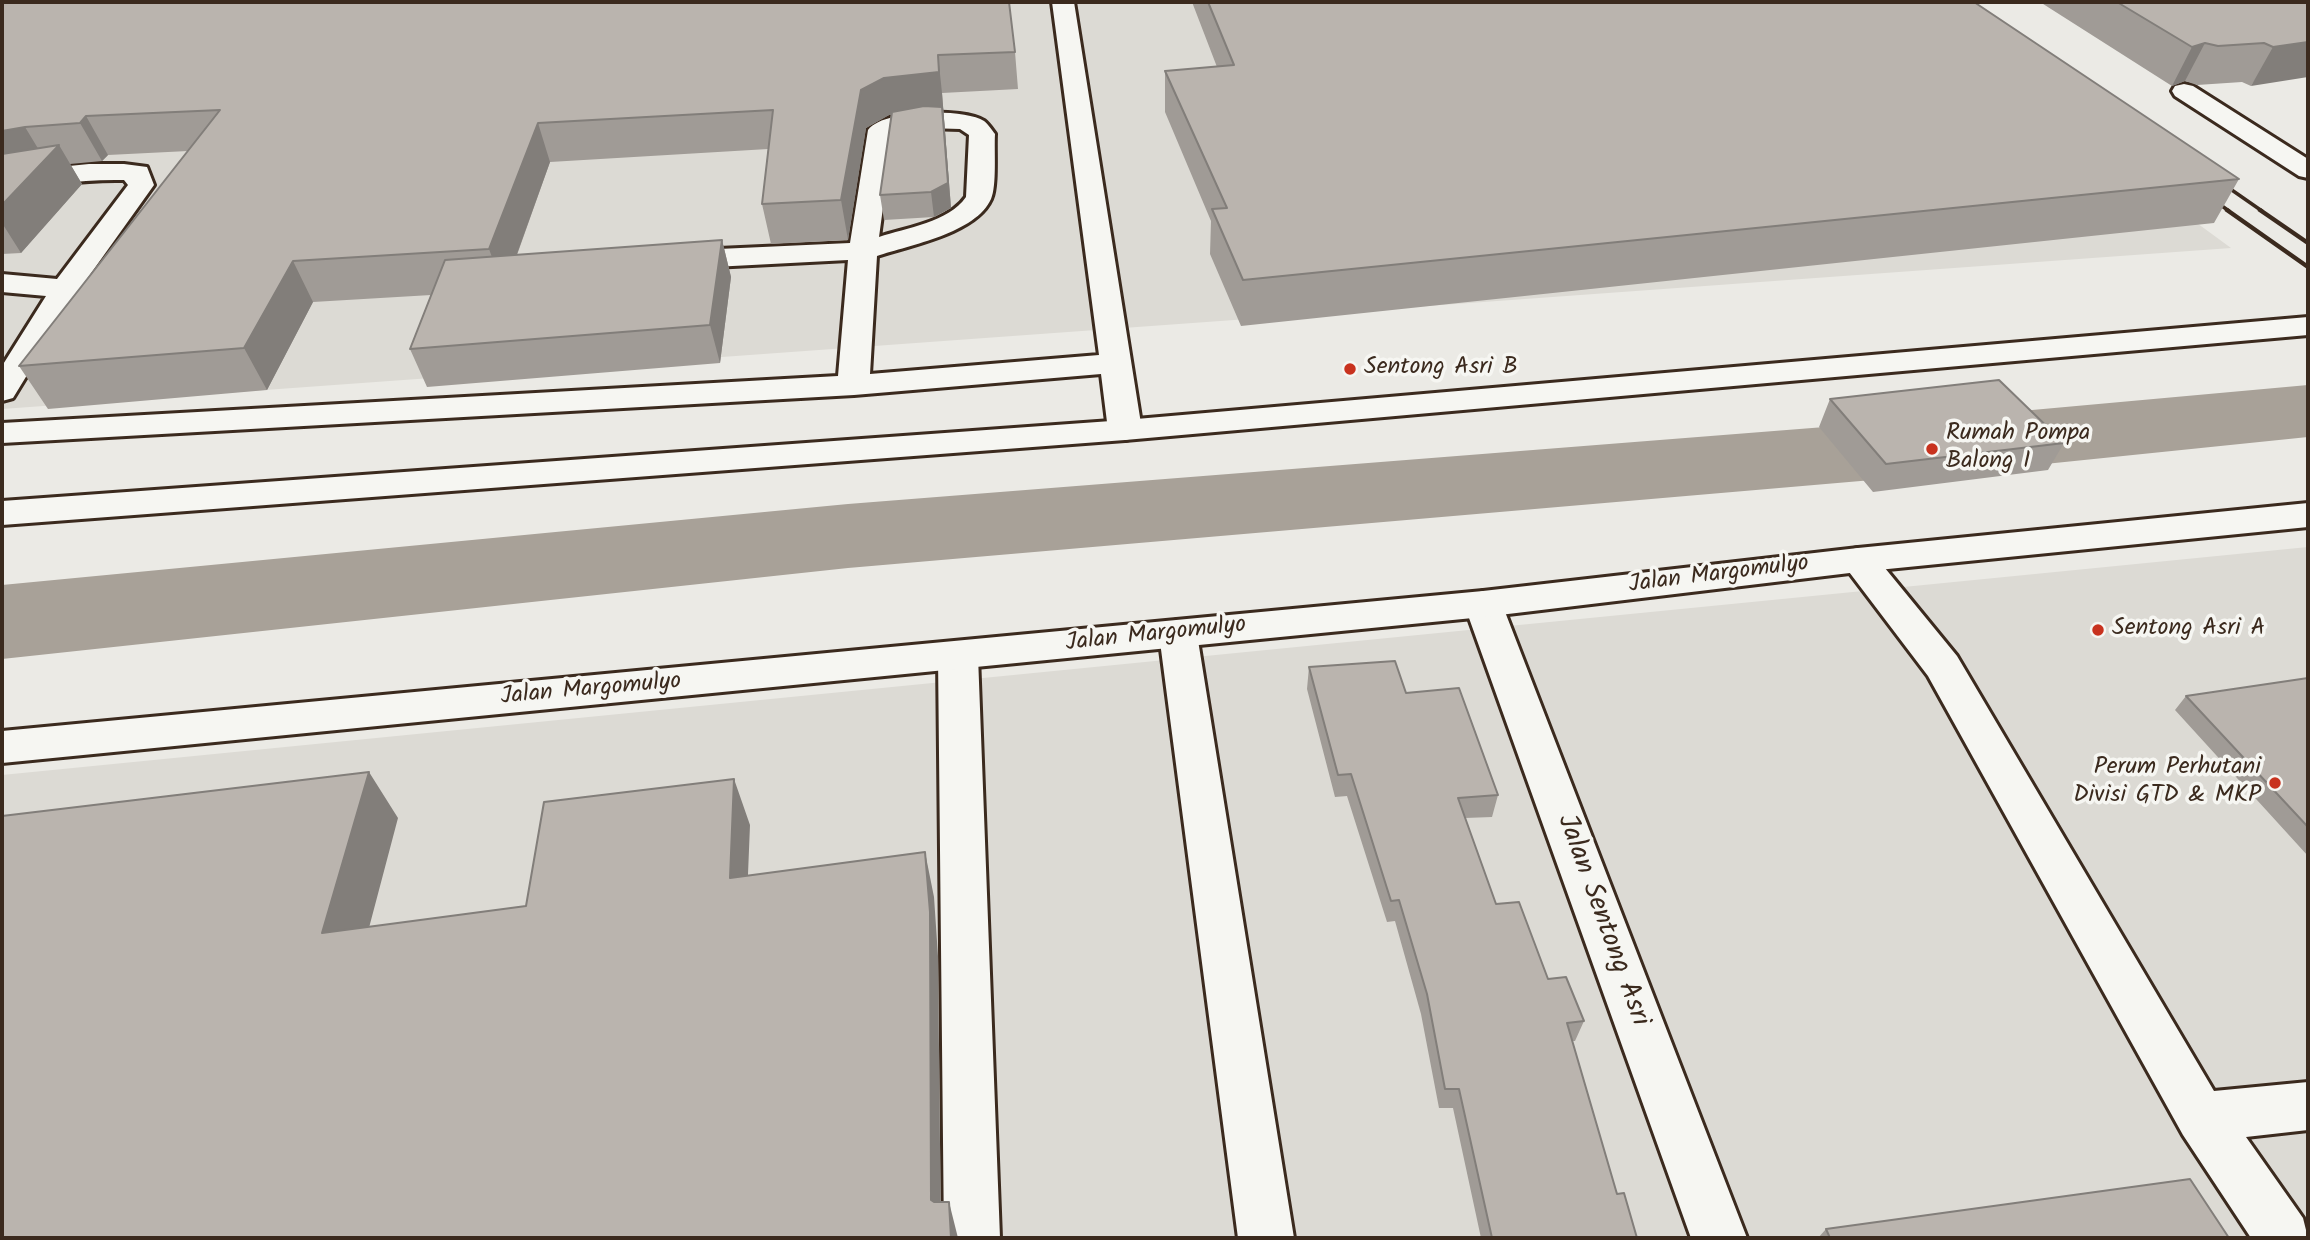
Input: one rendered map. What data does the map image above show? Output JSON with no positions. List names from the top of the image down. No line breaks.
{"streets":{"main road":["Jalan Margomulyo","Jalan Sentong Asri"]},"crossings":[["Jalan Margomulyo","Jalan Sentong Asri"]],"places":["Sentong Asri B","Rumah Pompa Balong I","Sentong Asri A","Perum Perhutani Divisi GTD & MKP"]}
